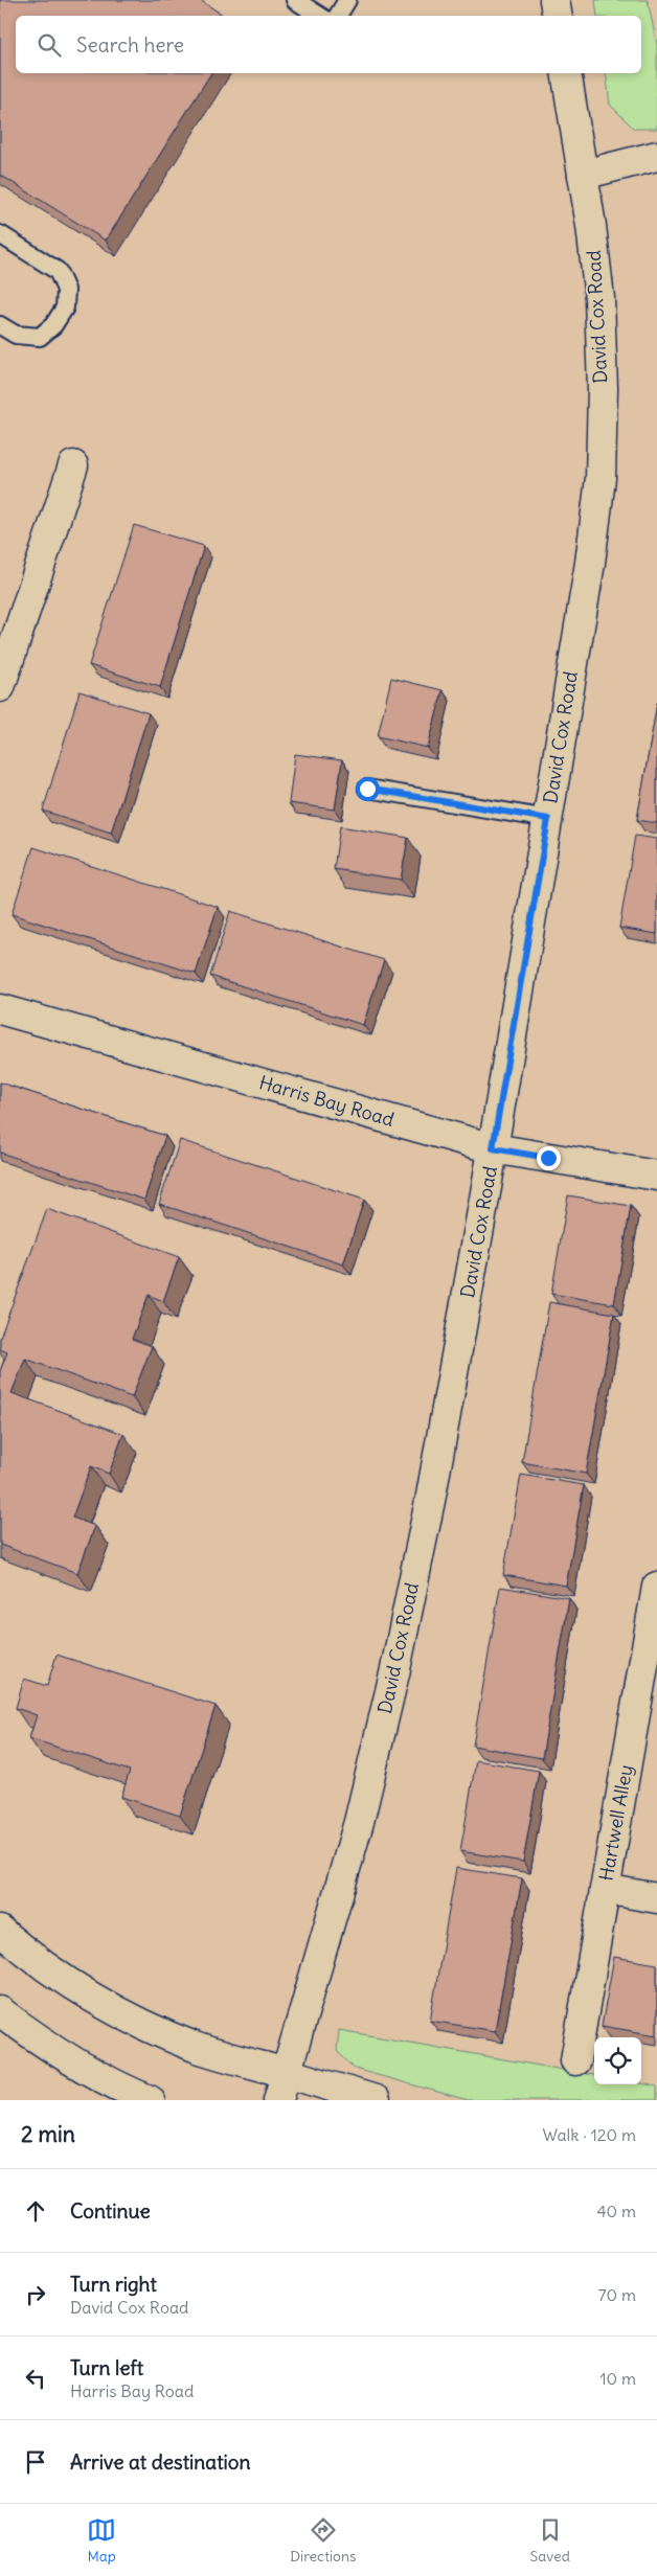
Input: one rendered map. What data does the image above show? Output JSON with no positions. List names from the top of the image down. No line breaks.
{"streets":{"street":["David Cox Road","Harris Bay Road","Hartwell Alley"]},"crossings":[["David Cox Road","Harris Bay Road"]],"page":{"search":"Search here","heading":["2 min","Walk · 120 m"],"list":[["Continue","40 m"],["Turn right","David Cox Road","70 m"],["Turn left","Harris Bay Road","10 m"],"Arrive at destination"],"nav":["Map","Directions","Saved"]}}
